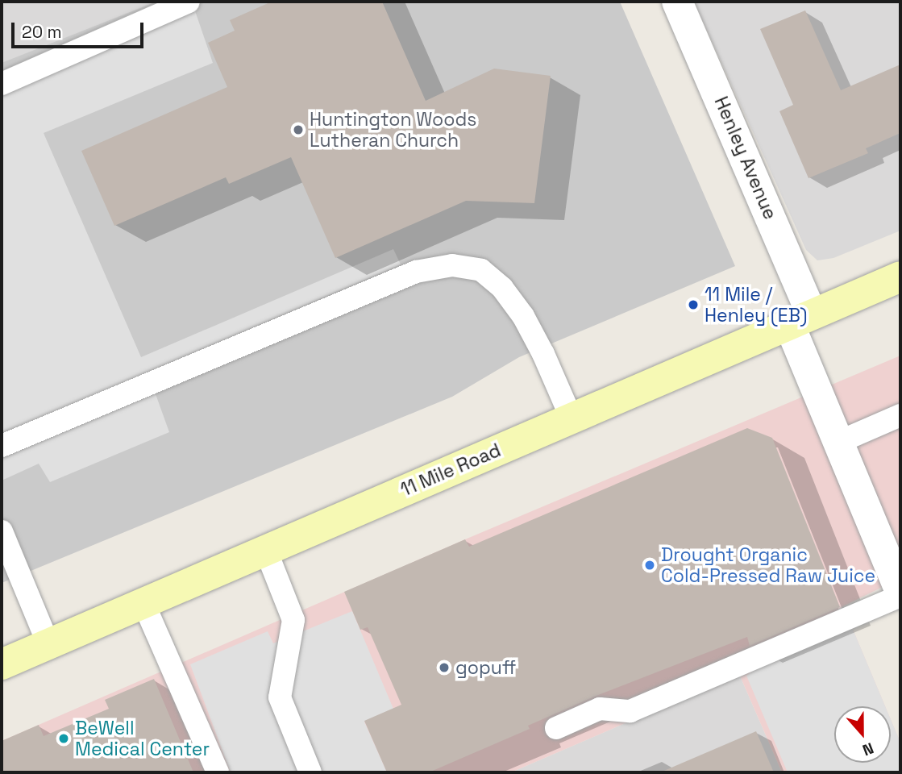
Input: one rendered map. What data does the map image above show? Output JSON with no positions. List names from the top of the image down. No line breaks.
{"streets":{"main road":["11 Mile Road"],"street":["Henley Avenue"]},"crossings":[["Henley Avenue","11 Mile Road"]],"places":["Huntington Woods Lutheran Church","11 Mile / Henley (EB)","Drought Organic Cold-Pressed Raw Juice","gopuff","BeWell Medical Center"],"scale_bar":"20 m","north":"bottom"}
